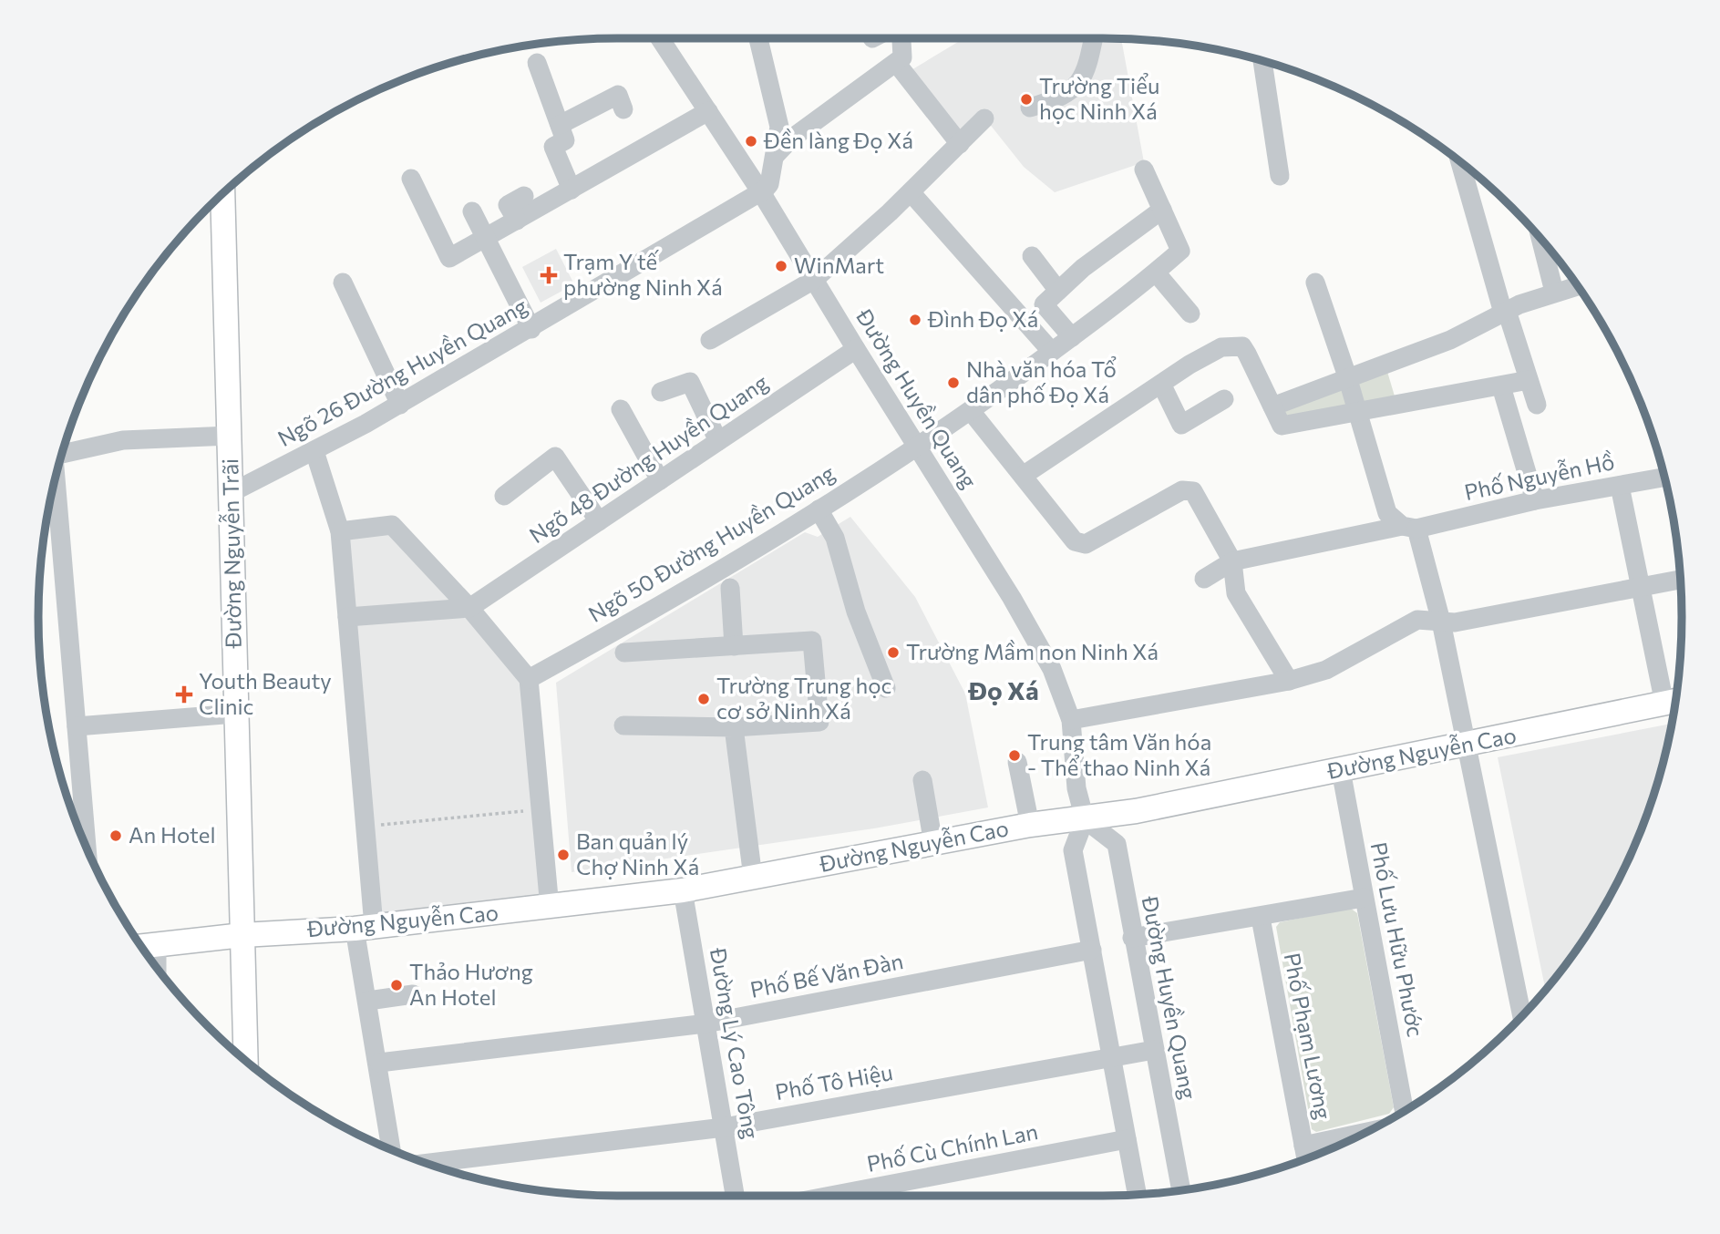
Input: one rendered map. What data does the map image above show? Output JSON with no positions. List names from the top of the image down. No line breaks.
{"streets":{"main road":["Đường Nguyễn Trãi","Đường Nguyễn Cao"],"street":["Ngõ 26 Đường Huyền Quang","Đường Huyền Quang","Ngõ 48 Đường Huyền Quang","Phố Nguyễn Hồ","Ngõ 50 Đường Huyền Quang","Phố Lưu Hữu Phước","Phố Bế Văn Đàn","Phố Phạm Lương","Đường Lý Cao Tông","Phố Tô Hiệu","Phố Cù Chính Lan"]},"crossings":[["Ngõ 26 Đường Huyền Quang","Đường Huyền Quang"],["Ngõ 26 Đường Huyền Quang","Đường Nguyễn Trãi"],["Đường Huyền Quang","Ngõ 48 Đường Huyền Quang"],["Đường Huyền Quang","Ngõ 50 Đường Huyền Quang"],["Đường Huyền Quang","Đường Nguyễn Cao"],["Đường Huyền Quang","Phố Tô Hiệu"],["Đường Nguyễn Trãi","Đường Nguyễn Cao"],["Đường Nguyễn Cao","Phố Lưu Hữu Phước"],["Đường Nguyễn Cao","Đường Lý Cao Tông"],["Phố Bế Văn Đàn","Đường Lý Cao Tông"],["Đường Lý Cao Tông","Phố Tô Hiệu"]],"districts":["Đọ Xá"],"places":{"other":["Trường Tiểu học Ninh Xá","Đền làng Đọ Xá","WinMart","Đình Đọ Xá","Nhà văn hóa Tổ dân phố Đọ Xá","Trường Mầm non Ninh Xá","Trường Trung học cơ sở Ninh Xá","Trung tâm Văn hóa - Thể thao Ninh Xá","An Hotel","Ban quản lý Chợ Ninh Xá","Thảo Hương An Hotel"],"health":["Trạm Y tế phường Ninh Xá","Youth Beauty Clinic"]}}
